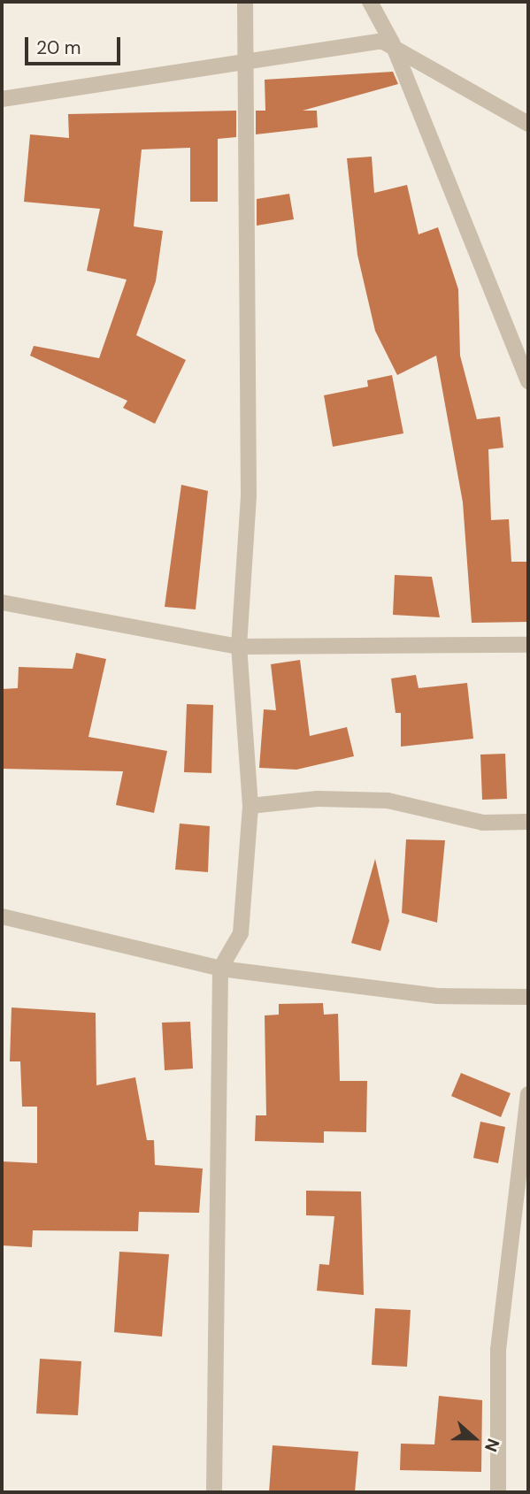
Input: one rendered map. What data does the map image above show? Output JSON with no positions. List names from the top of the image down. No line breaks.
{"scale_bar":"20 m","north":"right"}
